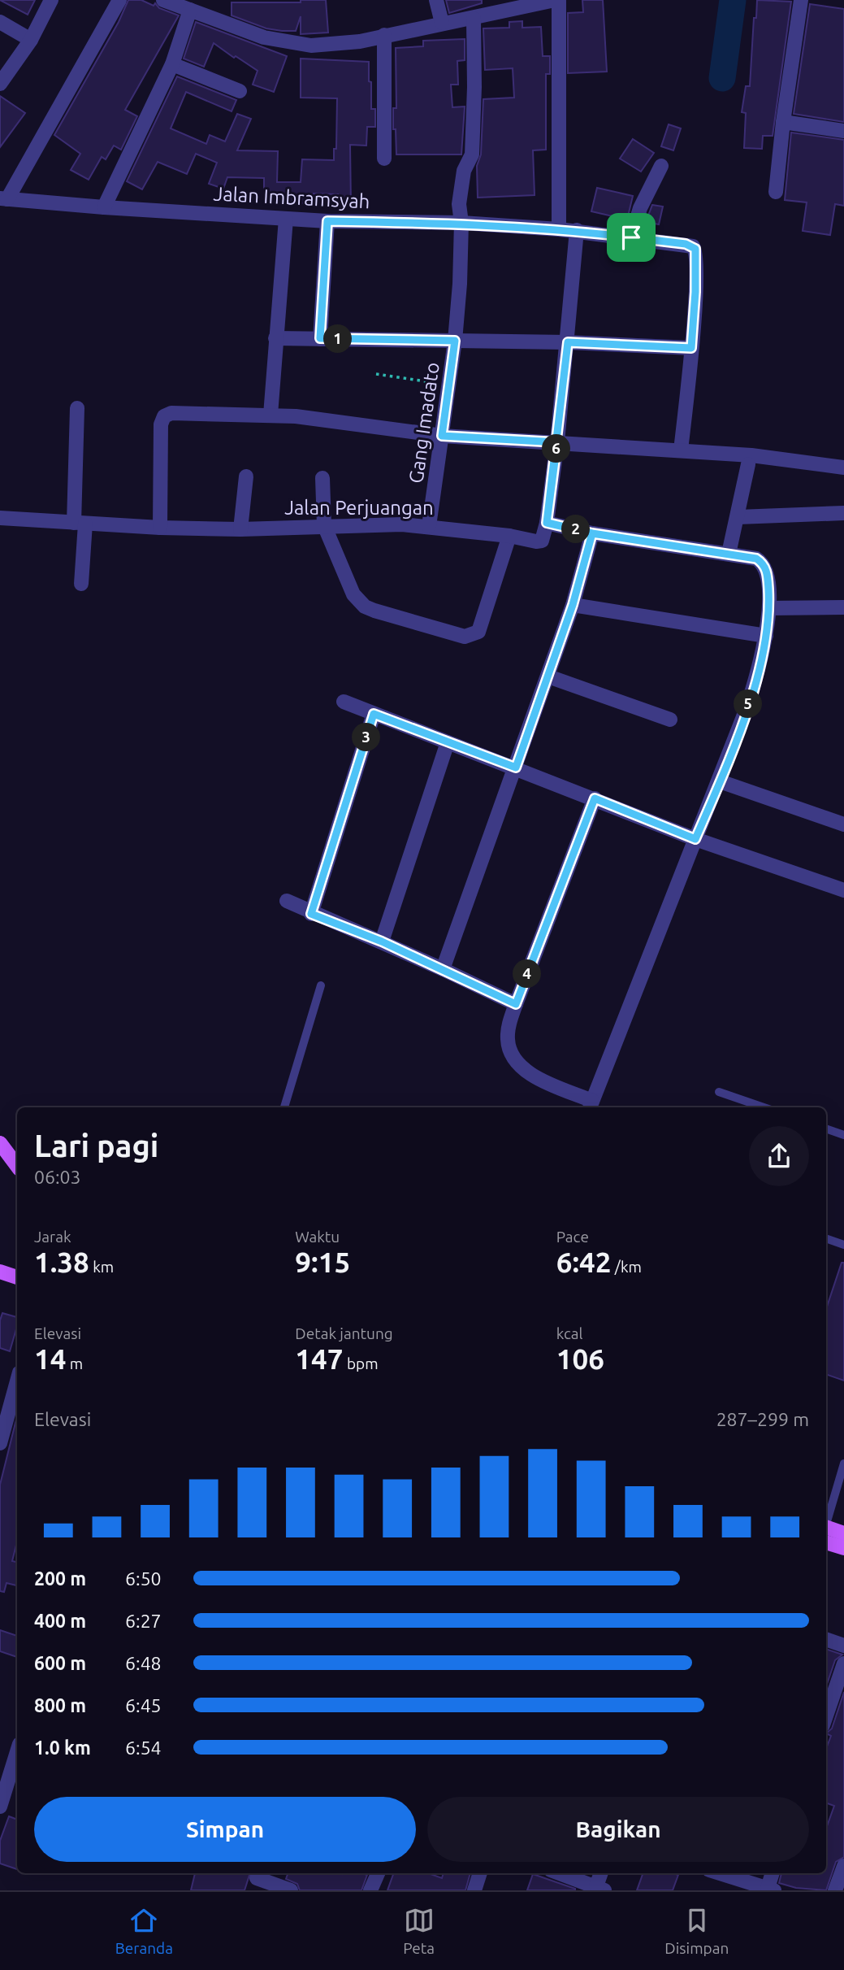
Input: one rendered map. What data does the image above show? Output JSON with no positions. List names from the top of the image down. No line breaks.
{"streets":{"street":["Jalan Imbramsyah","Gang Imadato","Jalan Perjuangan"]},"crossings":[["Jalan Imbramsyah","Gang Imadato"],["Gang Imadato","Jalan Perjuangan"]],"page":{"pins":["1","6","2","5","3","4"],"heading":["Lari pagi","06:03"],"stats":[["Jarak","1.38 km"],["Waktu","9:15"],["Pace","6:42 /km"],["Elevasi","14 m"],["Detak jantung","147 bpm"],["kcal","106"]],"chart":["Elevasi","287–299 m"],"list":[{"name":"200 m","note":"6:50"},{"name":"400 m","note":"6:27"},{"name":"600 m","note":"6:48"},{"name":"800 m","note":"6:45"},{"name":"1.0 km","note":"6:54"}],"buttons":["Simpan","Bagikan"],"tabs":["Beranda","Peta","Disimpan"]}}
